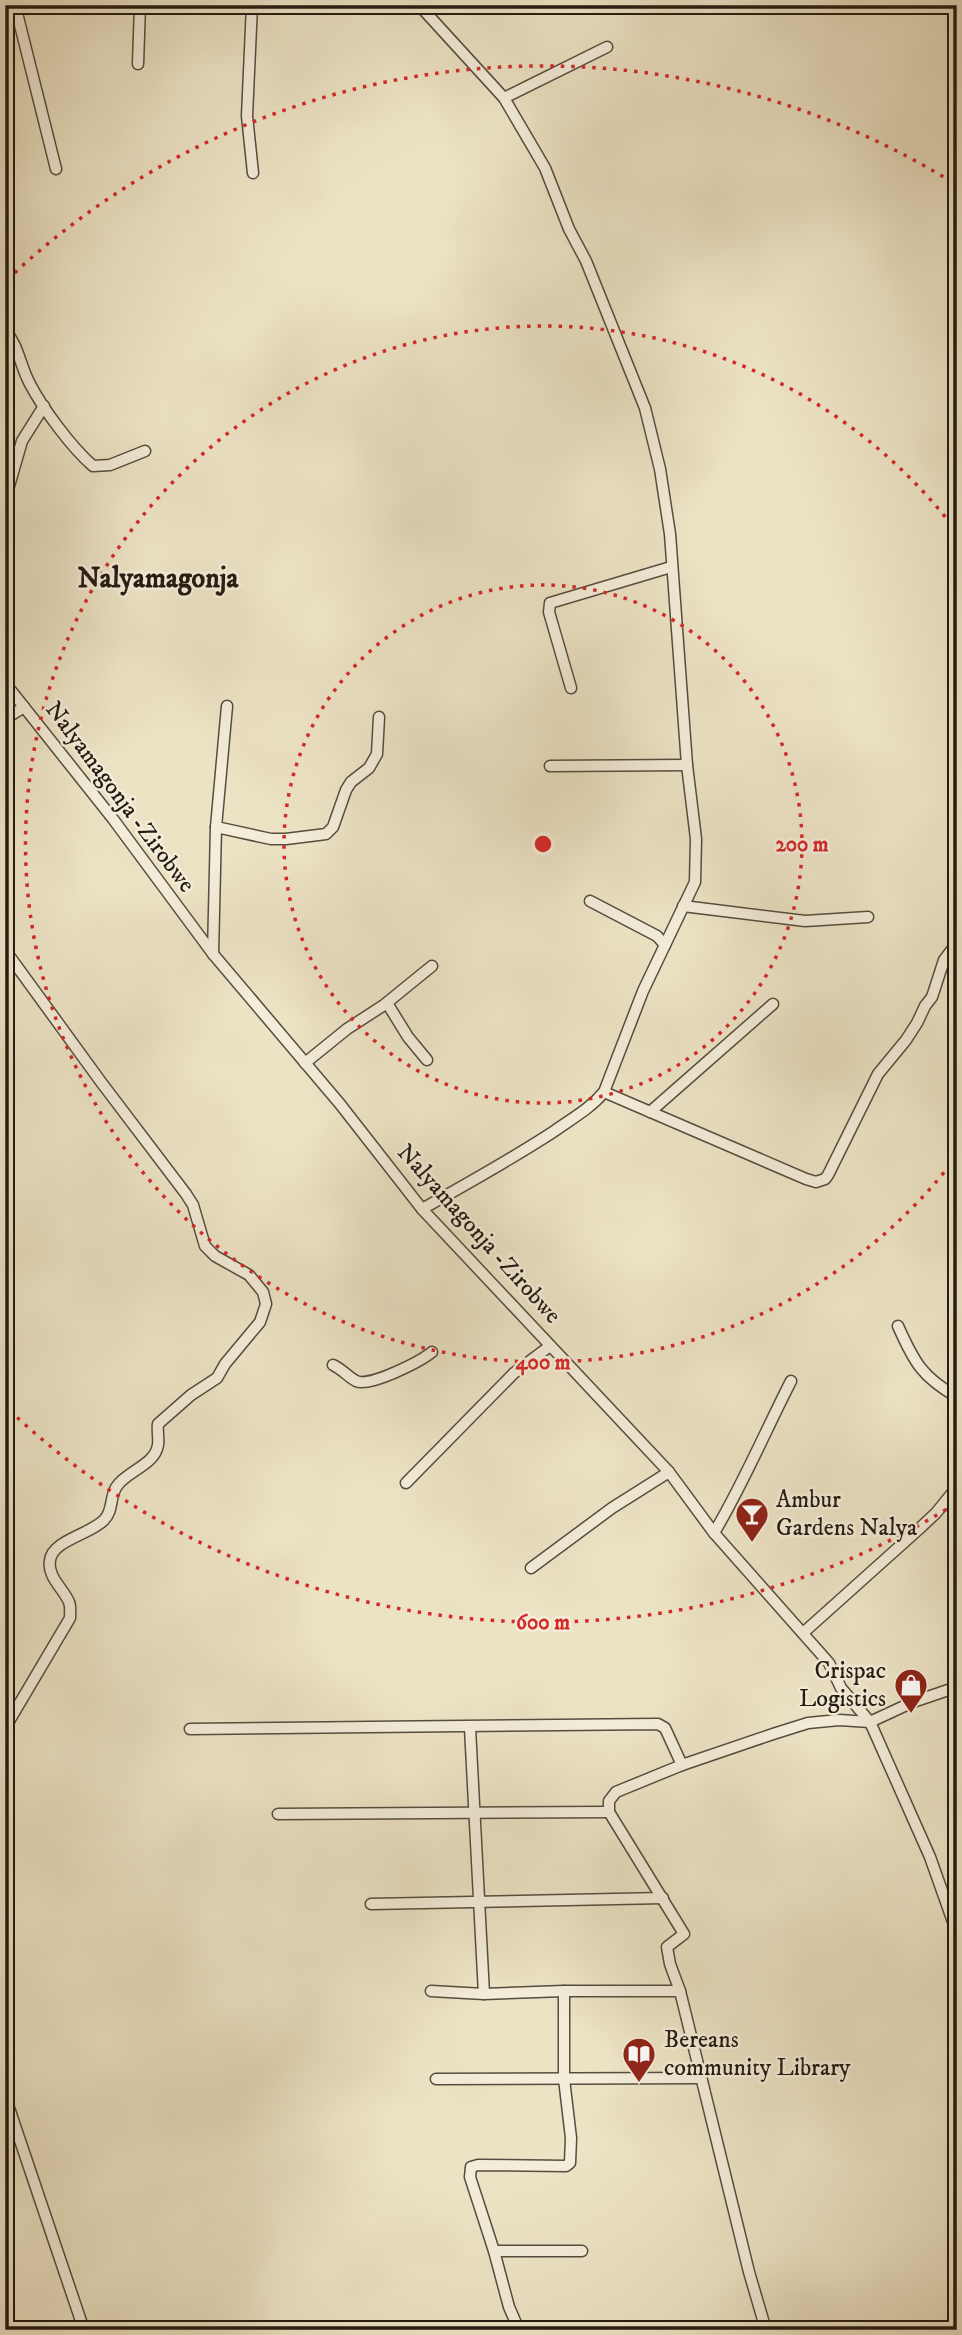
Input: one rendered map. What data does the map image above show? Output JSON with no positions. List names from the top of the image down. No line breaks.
{"streets":{"street":["Nalyamagonja -Zirobwe"]},"districts":["Nalyamagonja"],"places":{"bar":["Ambur Gardens Nalya"],"shop":["Crispac Logistics"],"library":["Bereans community Library"]},"rings":["200 m","400 m","600 m"]}
